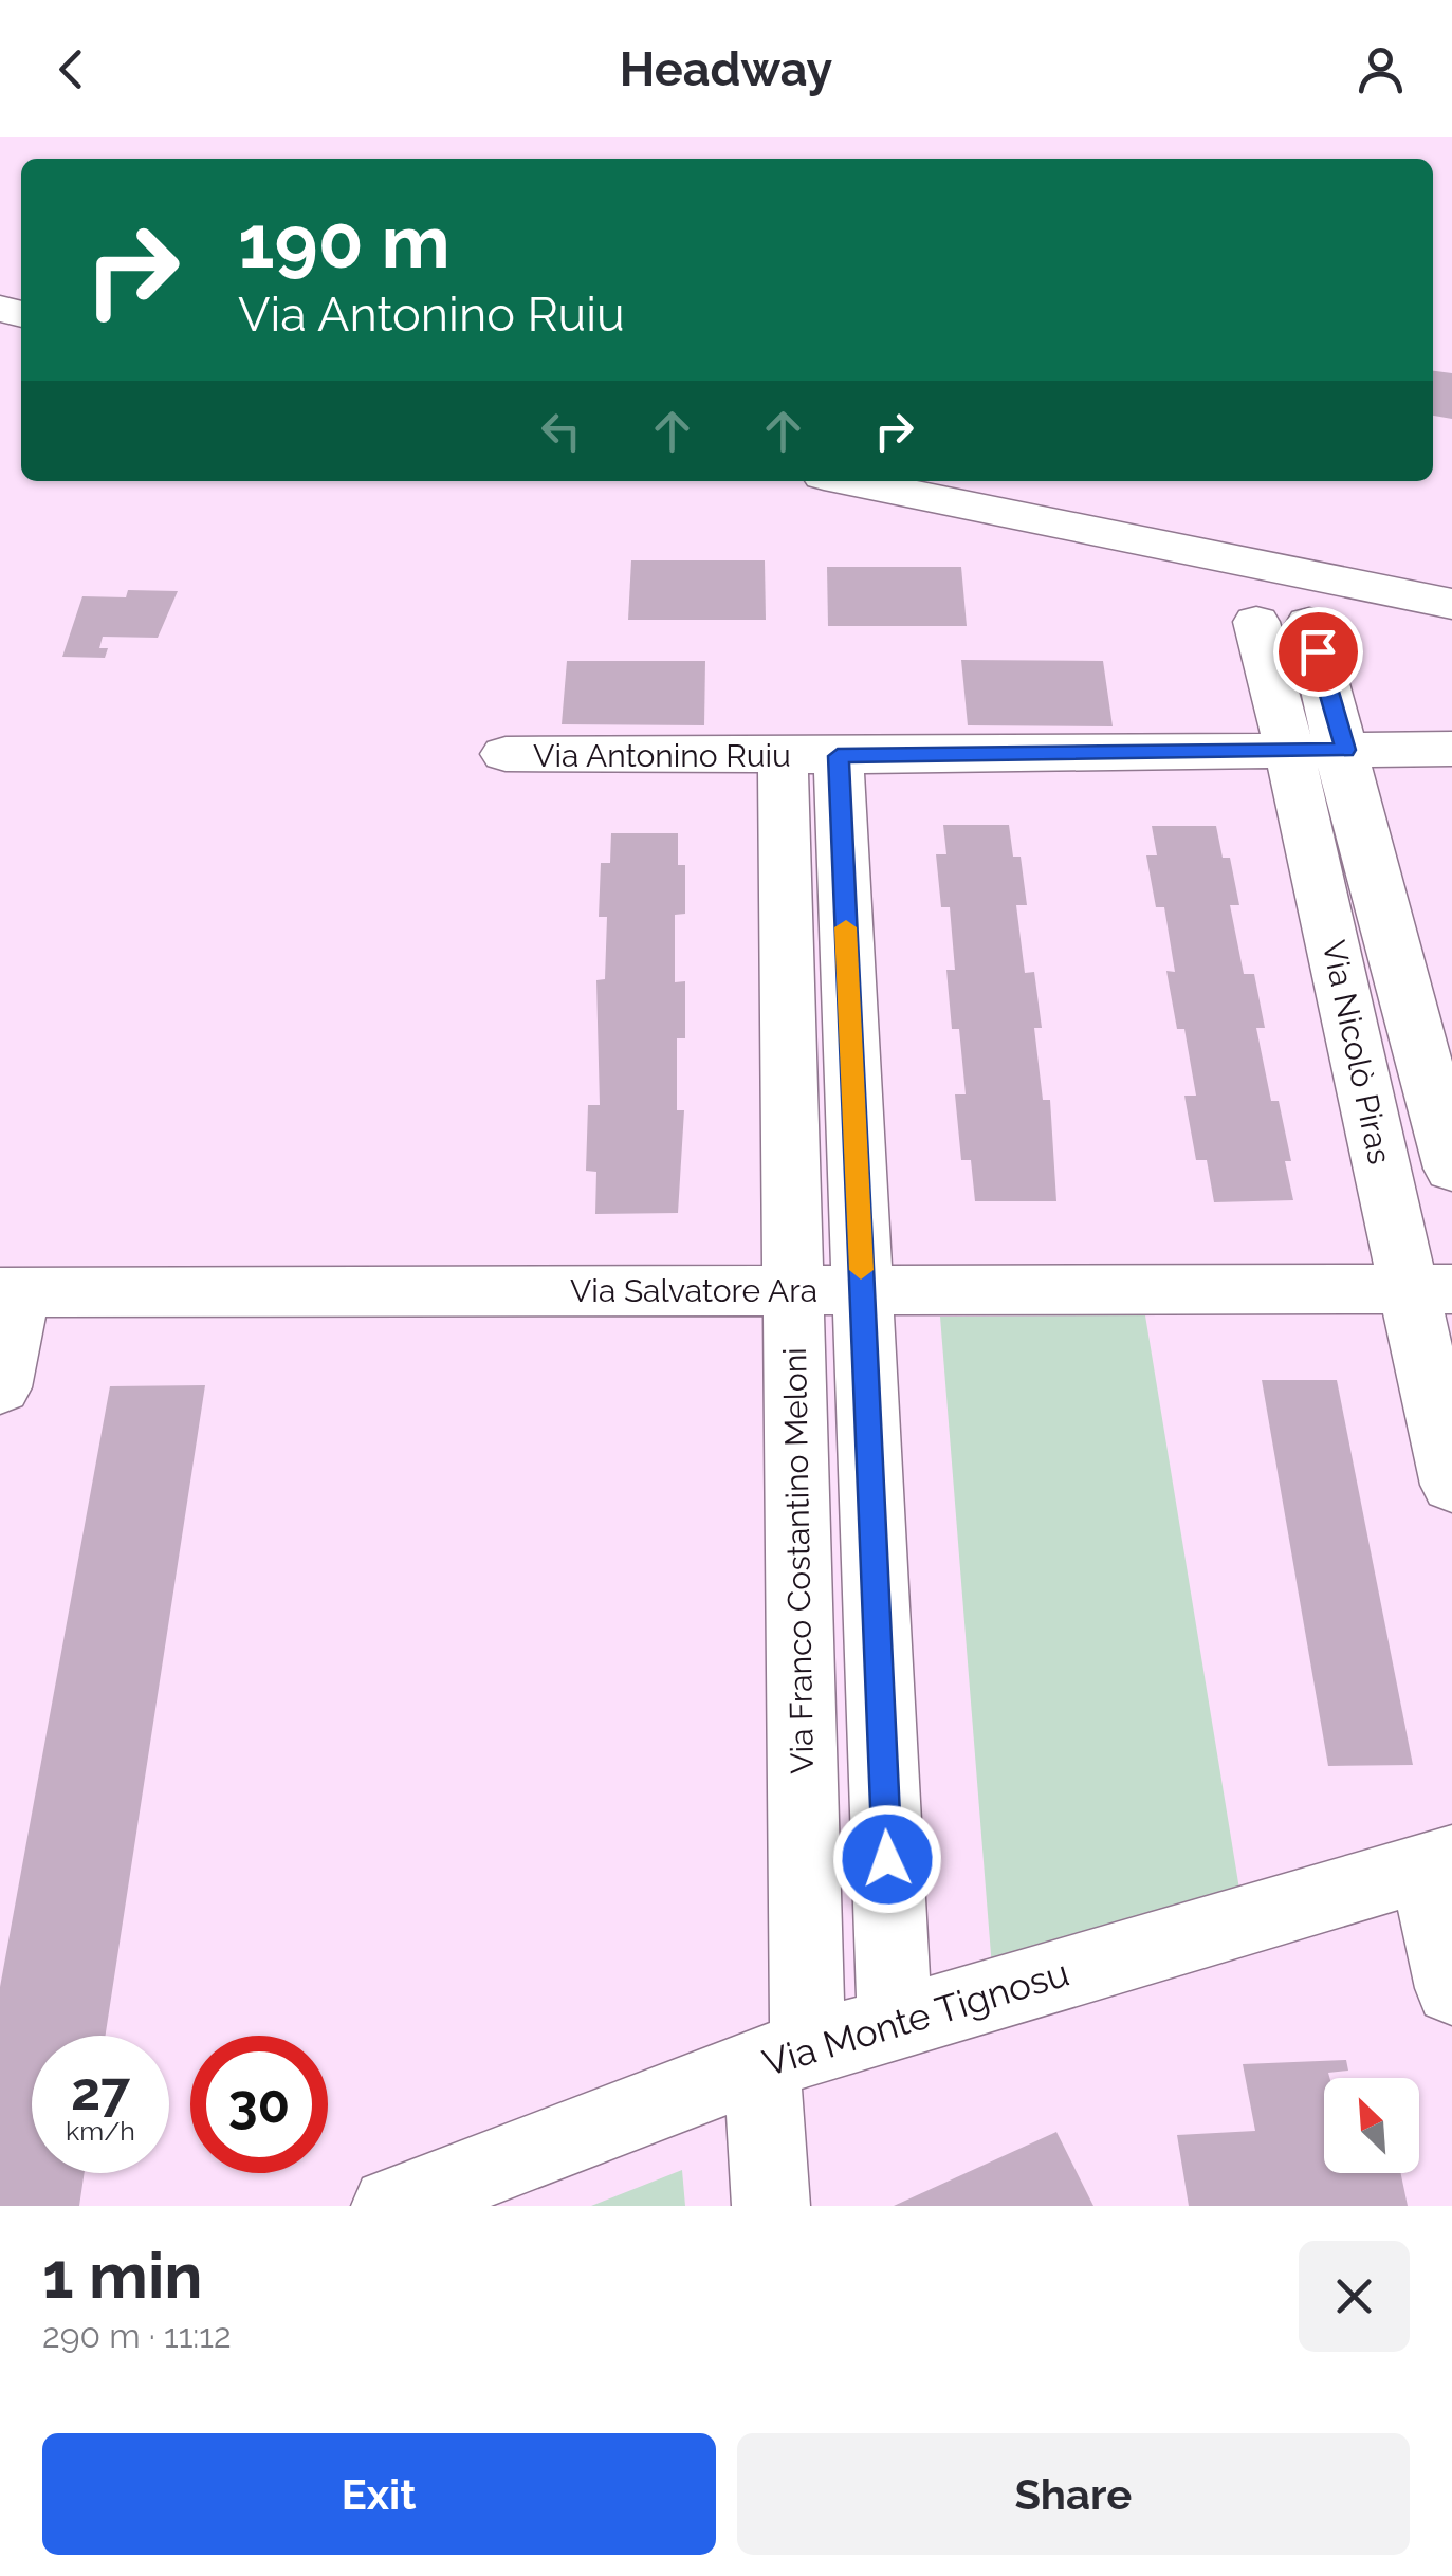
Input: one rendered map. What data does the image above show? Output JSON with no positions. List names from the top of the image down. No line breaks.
{"streets":{"street":["Via Antonino Ruiu","Via Nicolò Piras","Via Salvatore Ara","Via Franco Costantino Meloni","Via Monte Tignosu"]},"crossings":[["Via Antonino Ruiu","Via Nicolò Piras"],["Via Antonino Ruiu","Via Franco Costantino Meloni"],["Via Nicolò Piras","Via Salvatore Ara"],["Via Salvatore Ara","Via Franco Costantino Meloni"],["Via Franco Costantino Meloni","Via Monte Tignosu"]],"north":"top left","page":{"header":"Headway","turn":["190 m","Via Antonino Ruiu"],"speed":"27 km/h","limit":"30","heading":["1 min","290 m · 11:12"],"buttons":["Exit","Share"]}}
